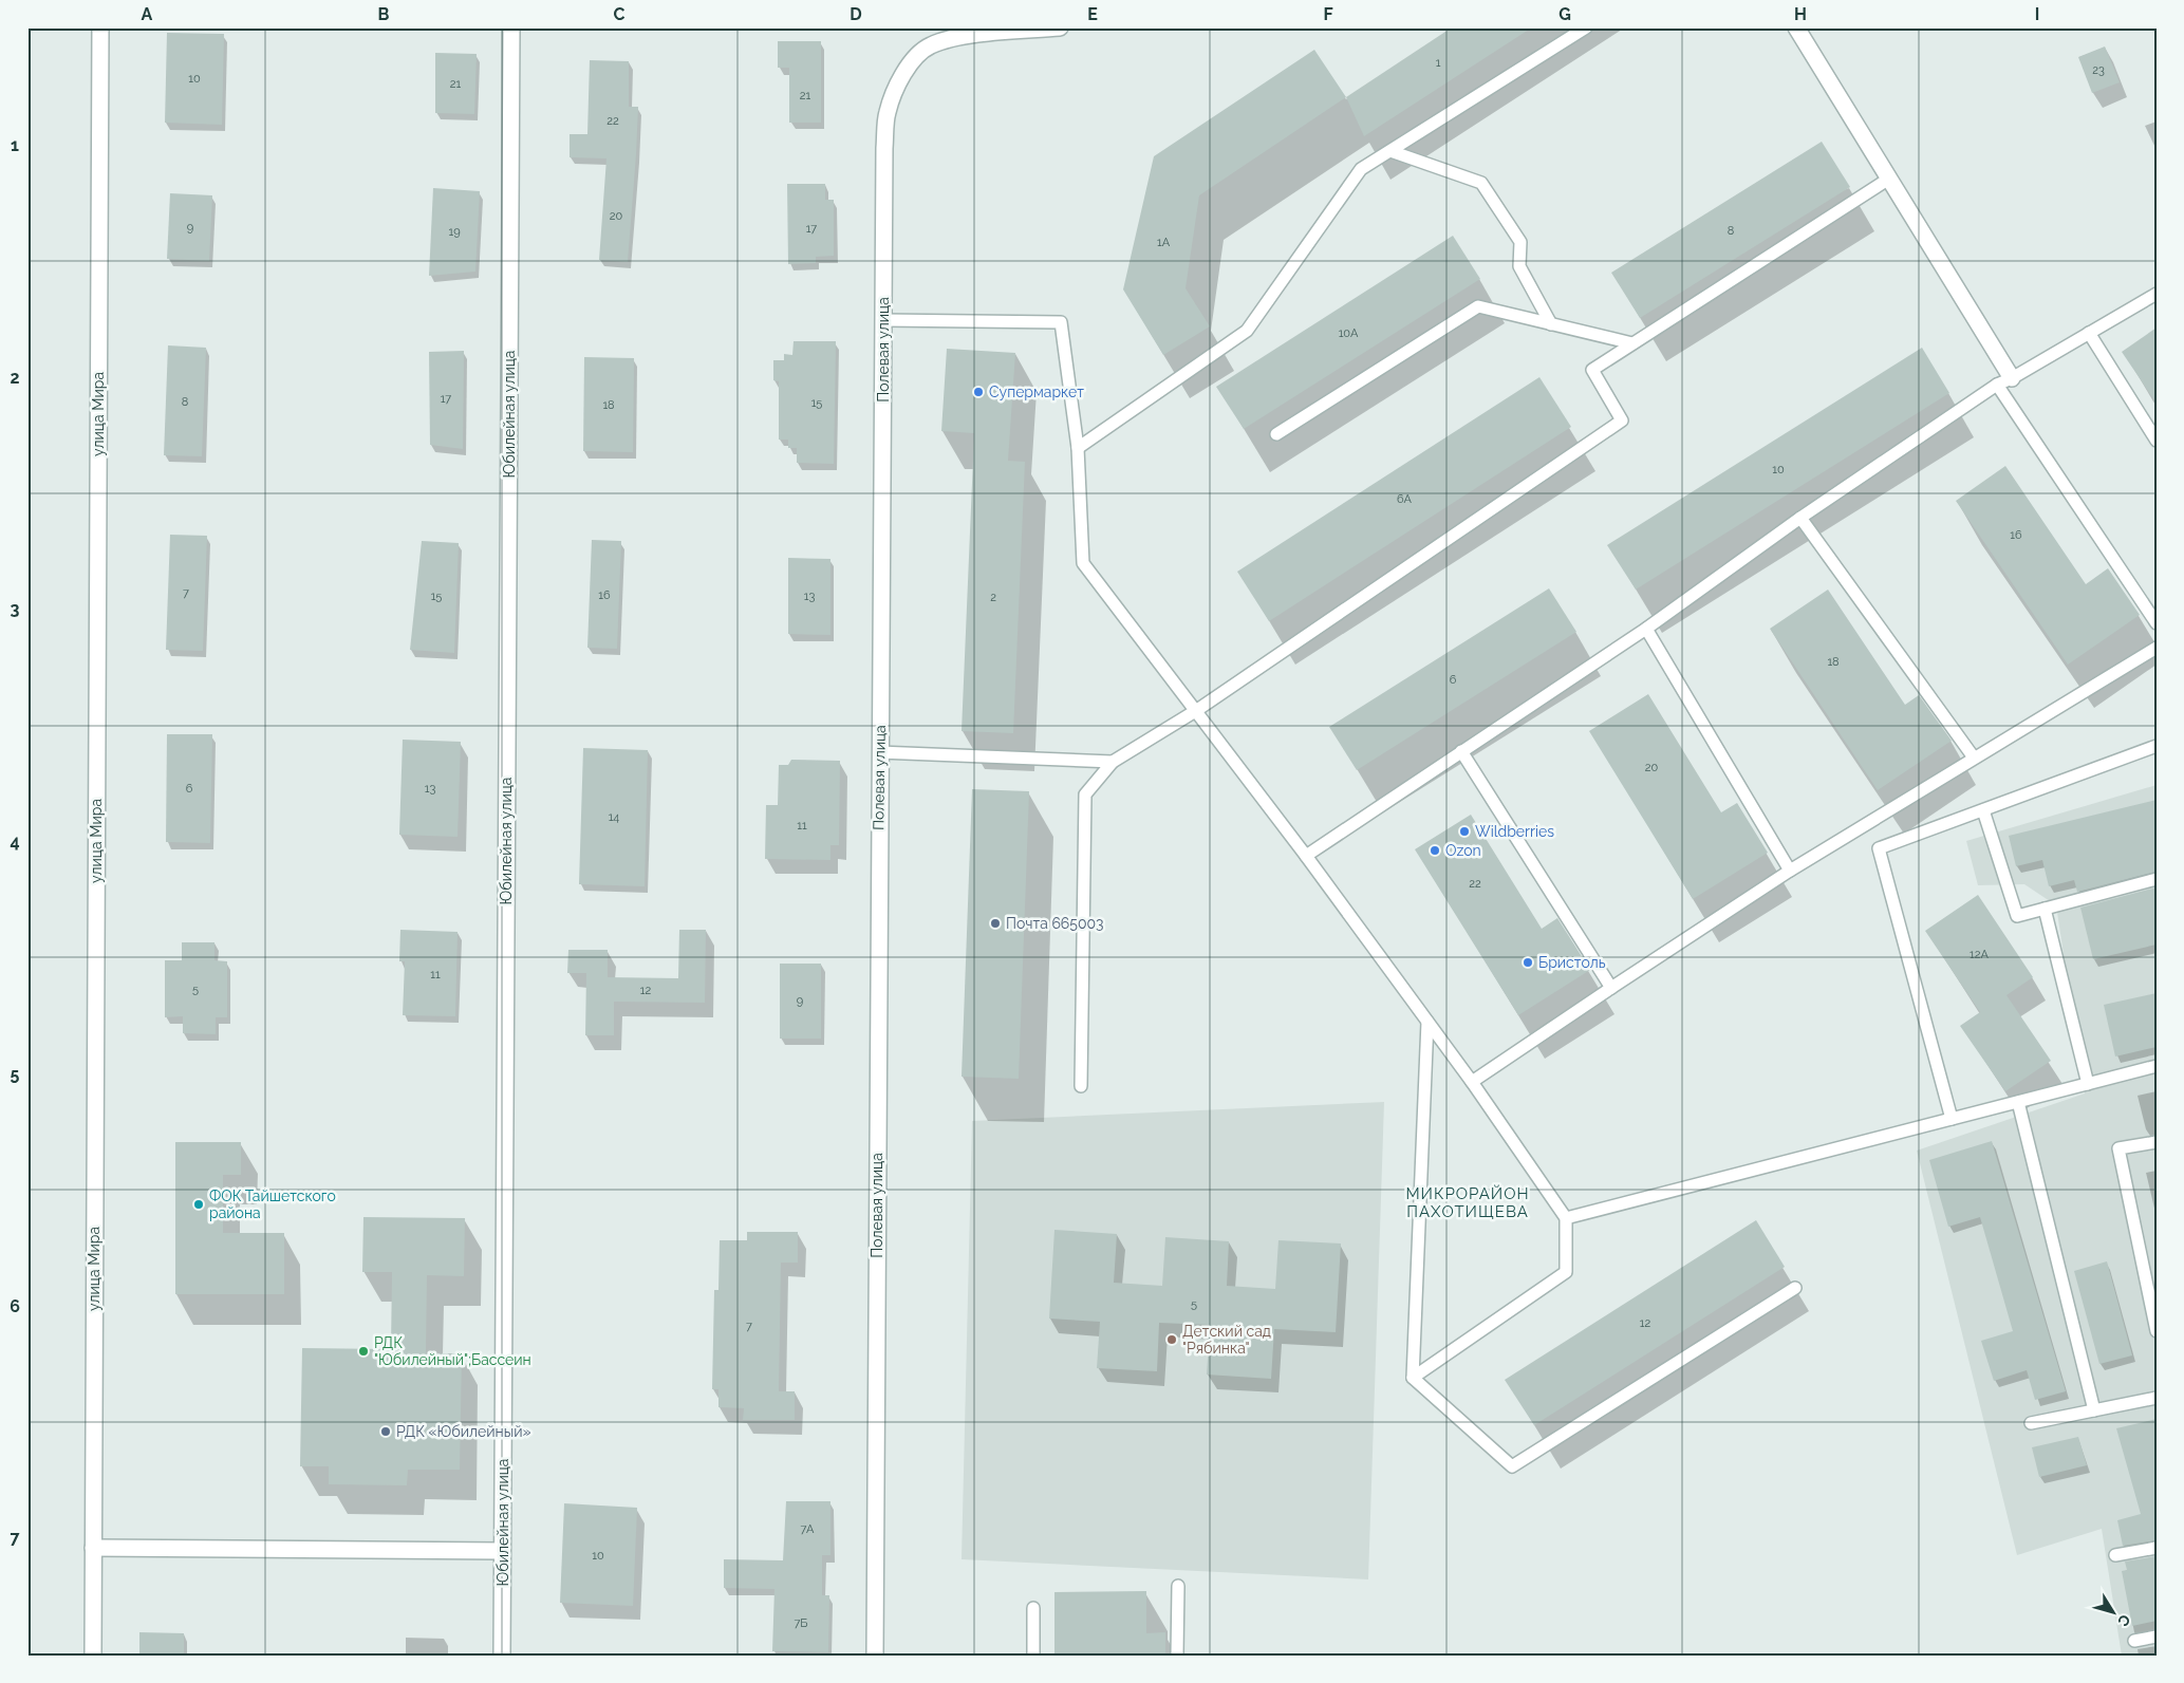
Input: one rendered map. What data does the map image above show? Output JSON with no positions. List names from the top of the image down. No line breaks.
{"streets":{"street":["Полевая улица","улица Мира","Юбилейная улица"]},"districts":["МИКРОРАЙОН ПАХОТИЩЕВА"],"places":["Супермаркет","Wildberries","Ozon","Почта 665003","Бристоль","ФОК Тайшетского района","Детский сад \"Рябинка\"","РДК \"Юбилейный\";Бассеин","РДК «Юбилейный»"],"house_numbers":["1","23","10","21","21","22","20","9","17","8","19","1А","10А","17","8","15","18","10","6А","16","7","16","15","13","2","18","6","20","6","13","14","11","22","12А","11","5","12","9","5","12","7","7А","10","7Б"],"north":"bottom right","grid":{"columns":["A","B","C","D","E","F","G","H","I"],"rows":["1","2","3","4","5","6","7"]}}
